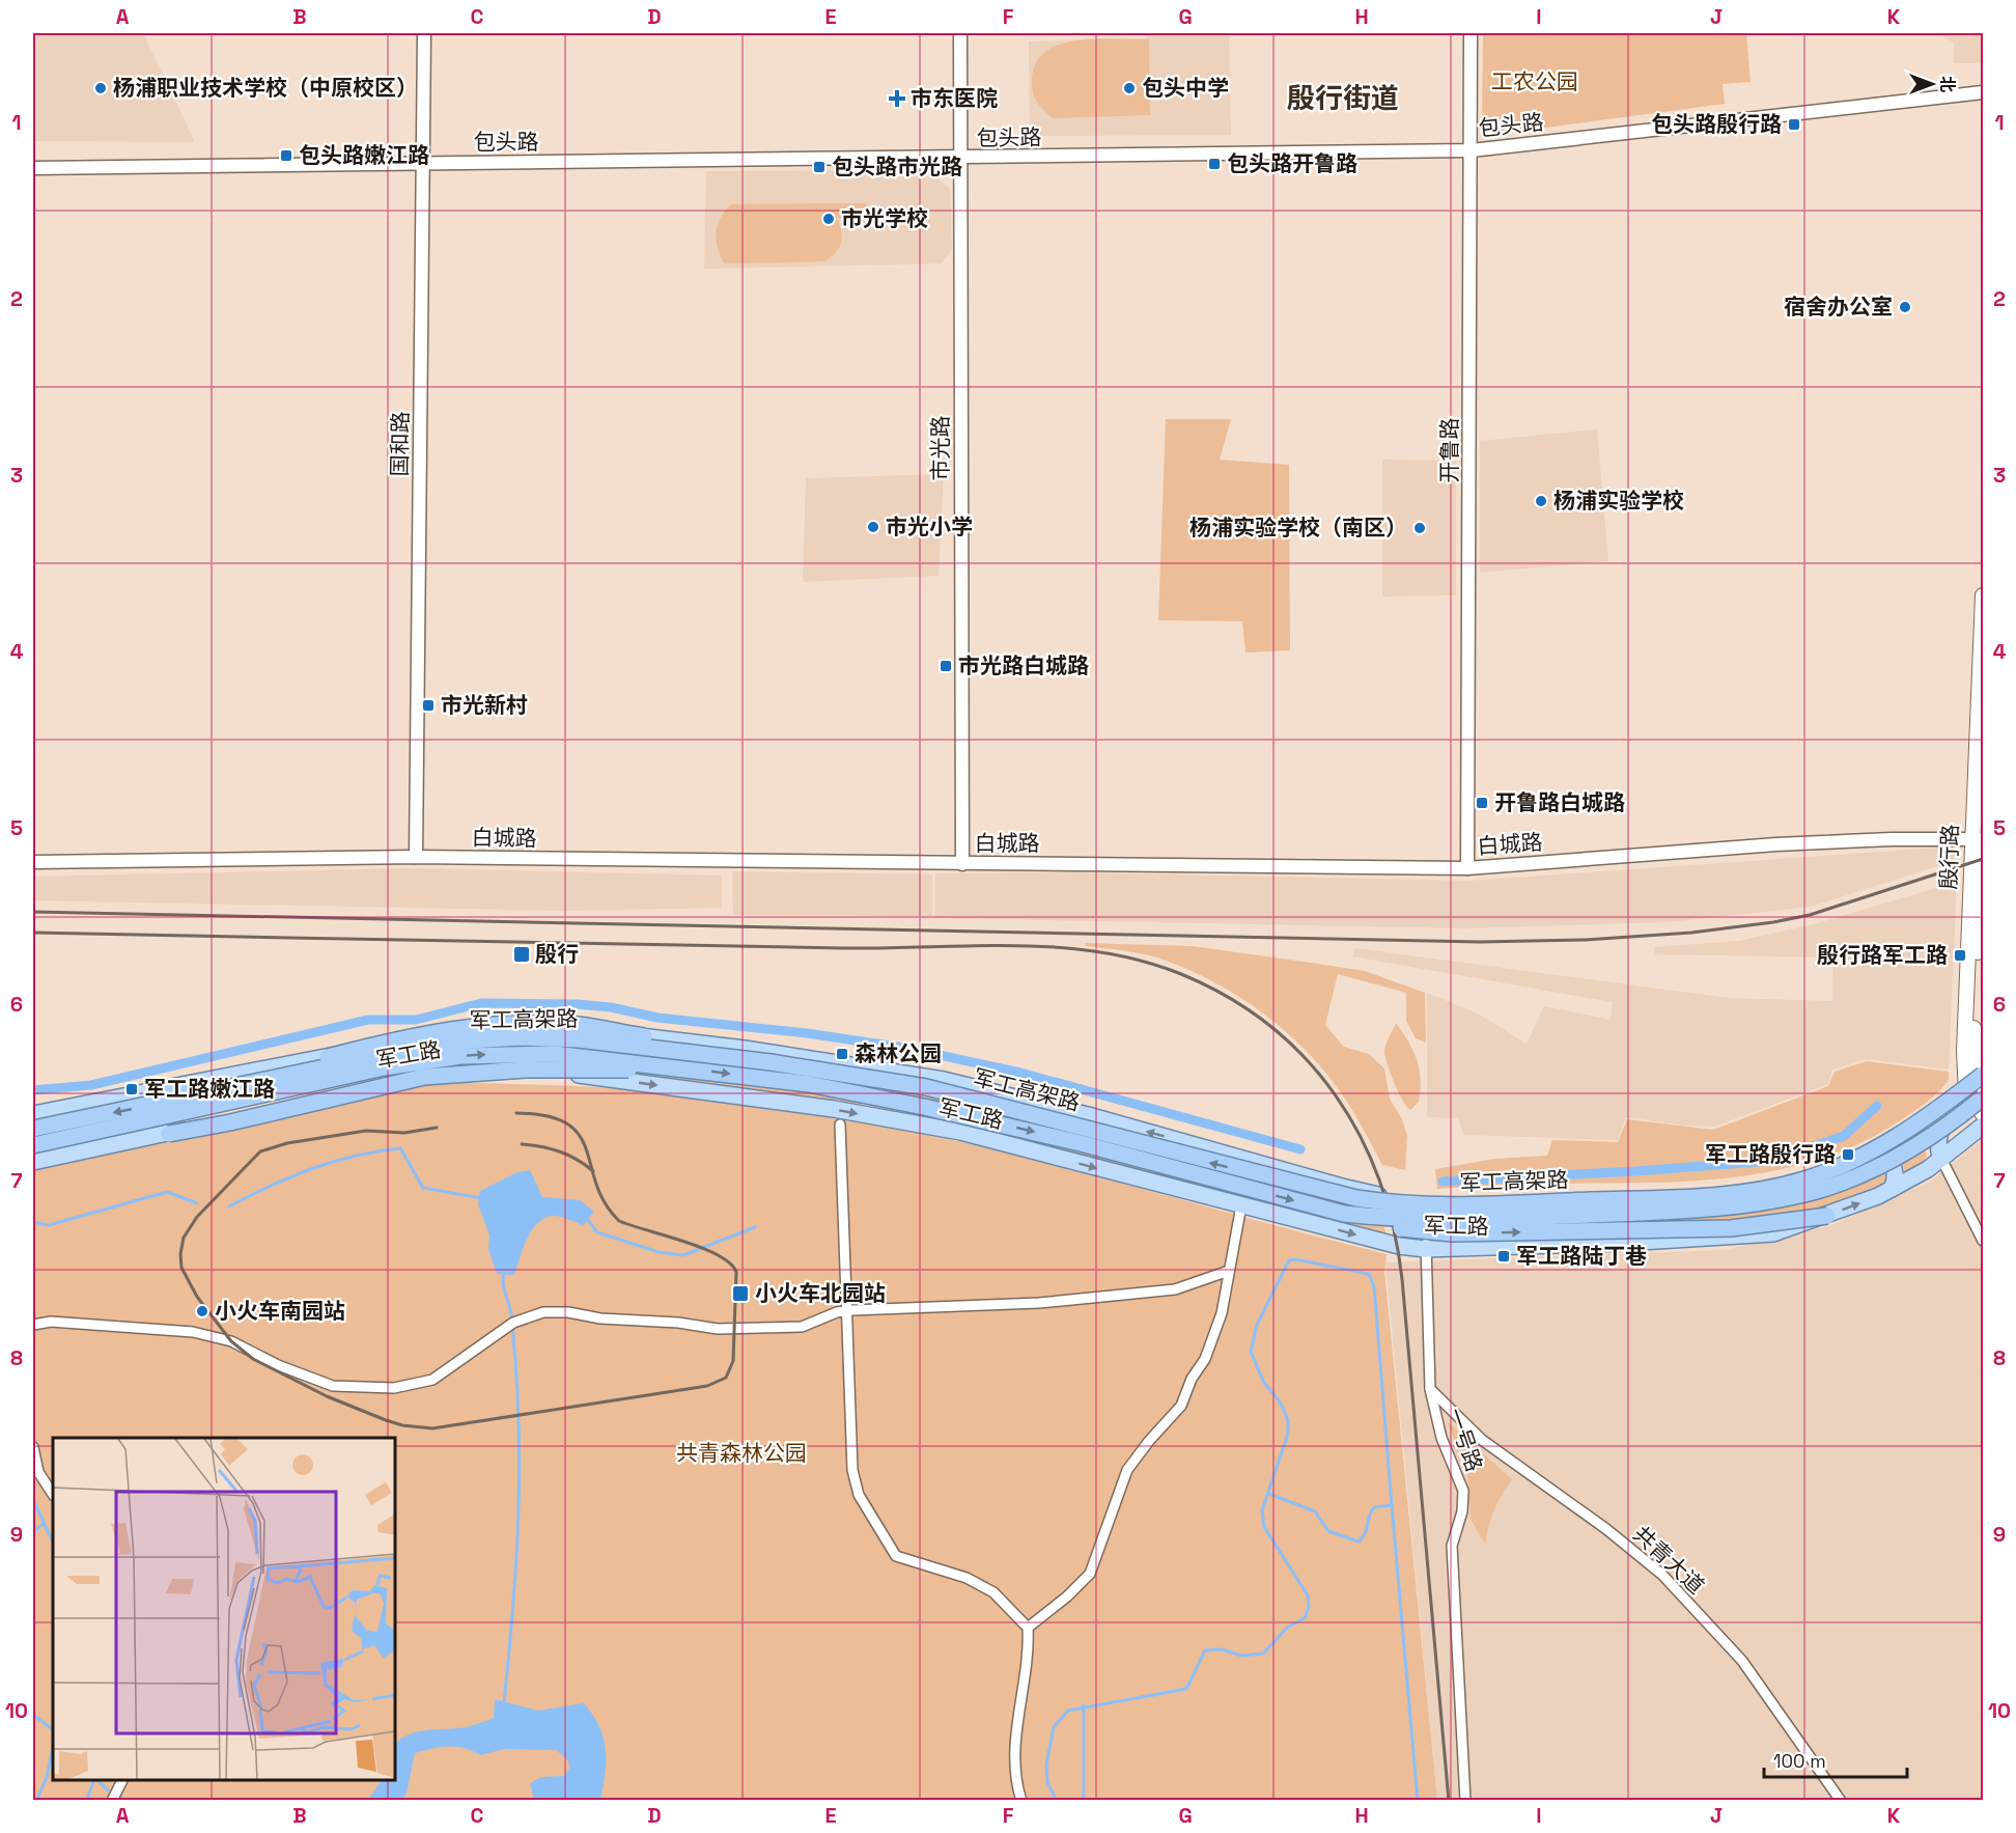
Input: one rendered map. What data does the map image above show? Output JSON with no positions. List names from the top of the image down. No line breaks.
{"streets":{"highway":["军工高架路"],"main road":["殷行路","军工路"],"street":["包头路","国和路","市光路","开鲁路","白城路","一号路","共青大道"]},"crossings":[["包头路","国和路"],["包头路","市光路"],["包头路","开鲁路"],["国和路","白城路"],["市光路","白城路"],["开鲁路","白城路"],["白城路","殷行路"],["殷行路","军工高架路"],["殷行路","军工路"],["军工高架路","军工路"],["军工路","一号路"],["一号路","共青大道"]],"districts":["殷行街道"],"parks":["工农公园","共青森林公园"],"places":{"other":["杨浦职业技术学校（中原校区）","包头中学","市光学校","宿舍办公室","杨浦实验学校","市光小学","杨浦实验学校（南区）","小火车南园站"],"health":["市东医院"],"transit":["包头路殷行路","包头路嫩江路","包头路开鲁路","包头路市光路","市光路白城路","市光新村","开鲁路白城路","殷行","殷行路军工路","森林公园","军工路嫩江路","军工路殷行路","军工路陆丁巷","小火车北园站"]},"scale_bar":"100 m","north":"right","grid":{"columns":["A","B","C","D","E","F","G","H","I","J","K"],"rows":["1","2","3","4","5","6","7","8","9","10"]}}
